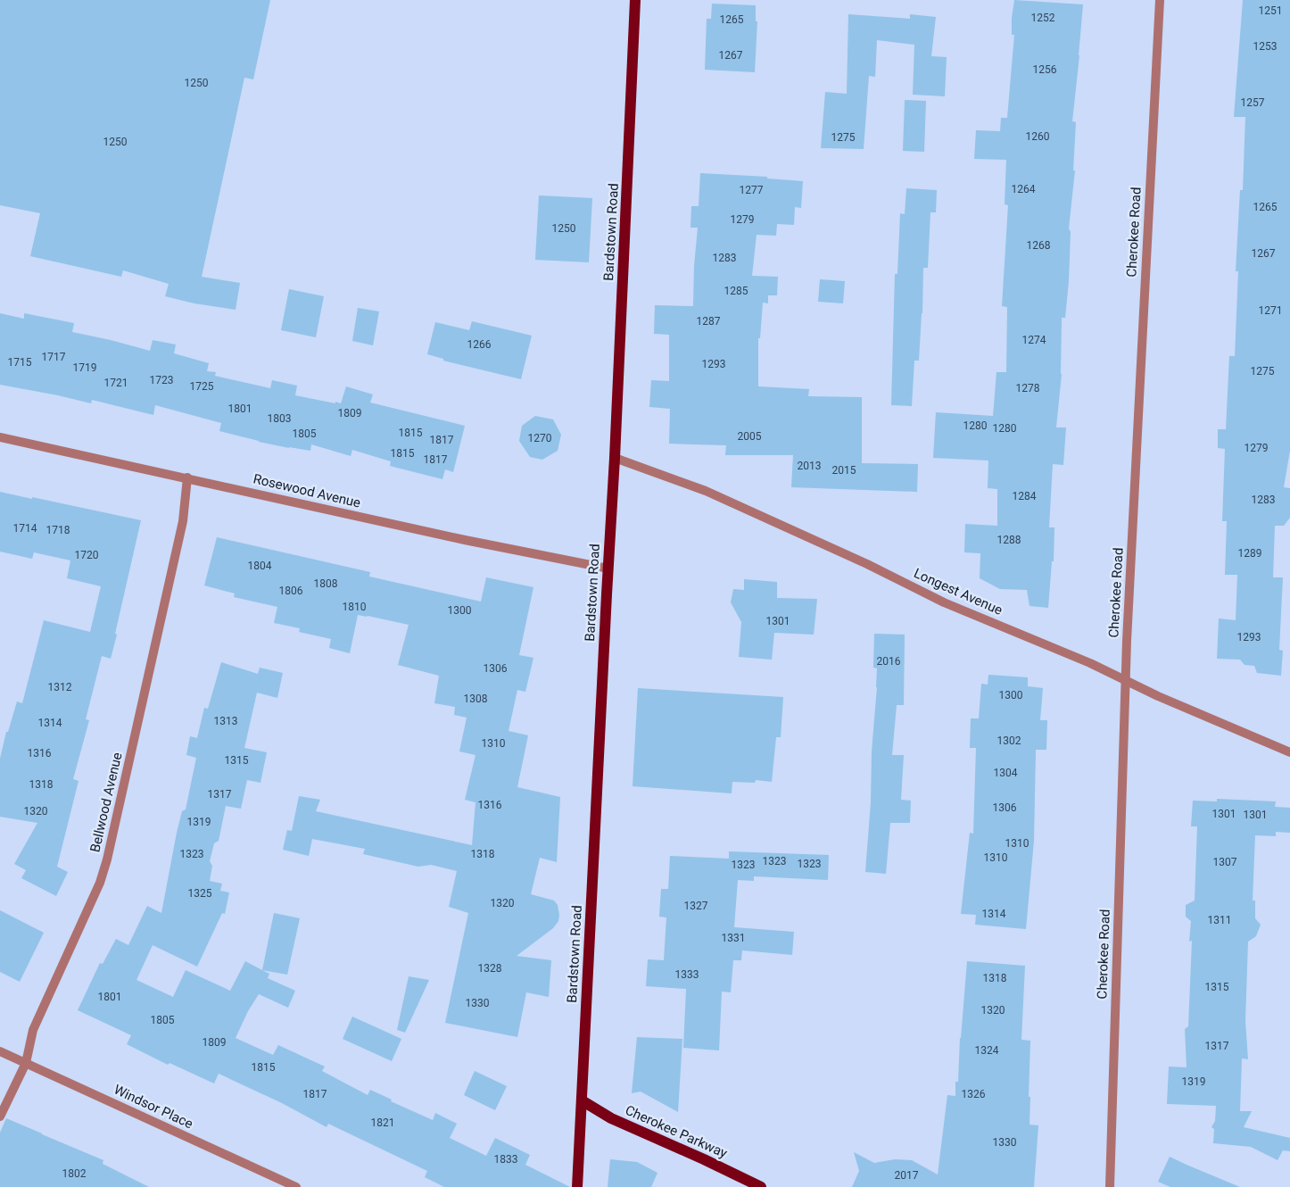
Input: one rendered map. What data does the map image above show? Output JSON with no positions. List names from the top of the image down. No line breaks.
{"streets":{"main road":["Bardstown Road","Cherokee Parkway"],"street":["Cherokee Road","Rosewood Avenue","Longest Avenue","Bellwood Avenue","Windsor Place"]},"crossings":[["Bardstown Road","Rosewood Avenue"],["Bardstown Road","Longest Avenue"],["Bardstown Road","Cherokee Parkway"],["Cherokee Road","Longest Avenue"],["Rosewood Avenue","Bellwood Avenue"],["Bellwood Avenue","Windsor Place"]],"house_numbers":["1251","1252","1265","1253","1267","1256","1250","1257","1260","1275","1250","1264","1277","1265","1279","1250","1268","1267","1283","1285","1271","1287","1274","1266","1717","1715","1293","1719","1275","1723","1721","1725","1278","1801","1809","1803","1280","1280","1815","1805","2005","1270","1817","1279","1815","1817","2013","2015","1284","1283","1714","1718","1288","1289","1720","1804","1808","1806","1810","1300","1301","1293","2016","1306","1312","1300","1308","1313","1314","1302","1310","1316","1315","1304","1318","1317","1316","1306","1320","1301","1301","1319","1310","1323","1318","1310","1323","1307","1323","1323","1325","1320","1327","1314","1311","1331","1328","1333","1318","1315","1801","1330","1320","1805","1809","1317","1324","1815","1319","1817","1326","1821","1330","1833","1802","2017"]}
